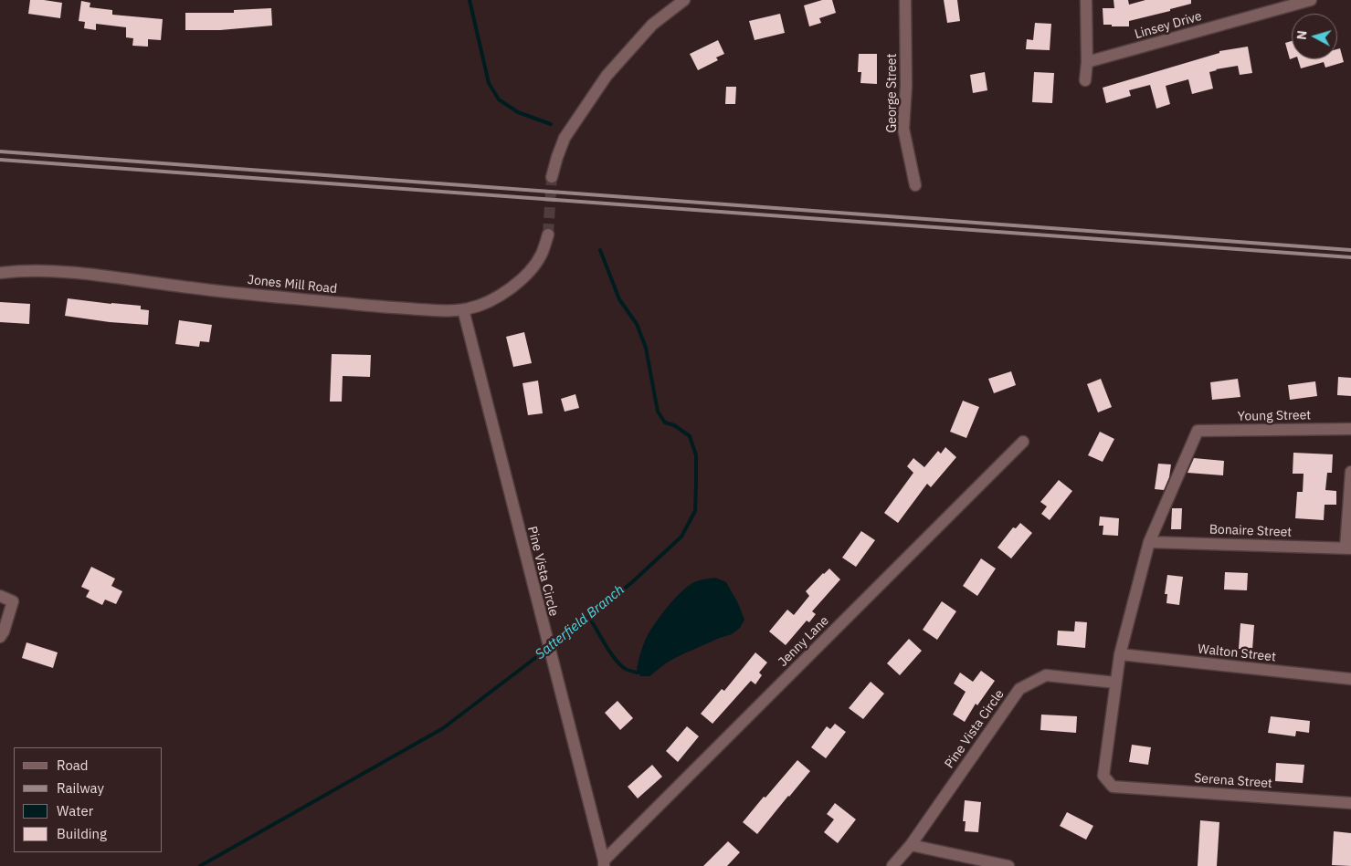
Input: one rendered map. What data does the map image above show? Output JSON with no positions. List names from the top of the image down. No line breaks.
{"streets":{"street":["Linsey Drive","George Street","Jones Mill Road","Young Street","Bonaire Street","Pine Vista Circle","Jenny Lane","Walton Street","Serena Street"]},"crossings":[["Jones Mill Road","Pine Vista Circle"],["Young Street","Bonaire Street"],["Pine Vista Circle","Jenny Lane"],["Pine Vista Circle","Serena Street"]],"water":["Satterfield Branch"],"legend":["Road","Railway","Water","Building"],"north":"left"}
